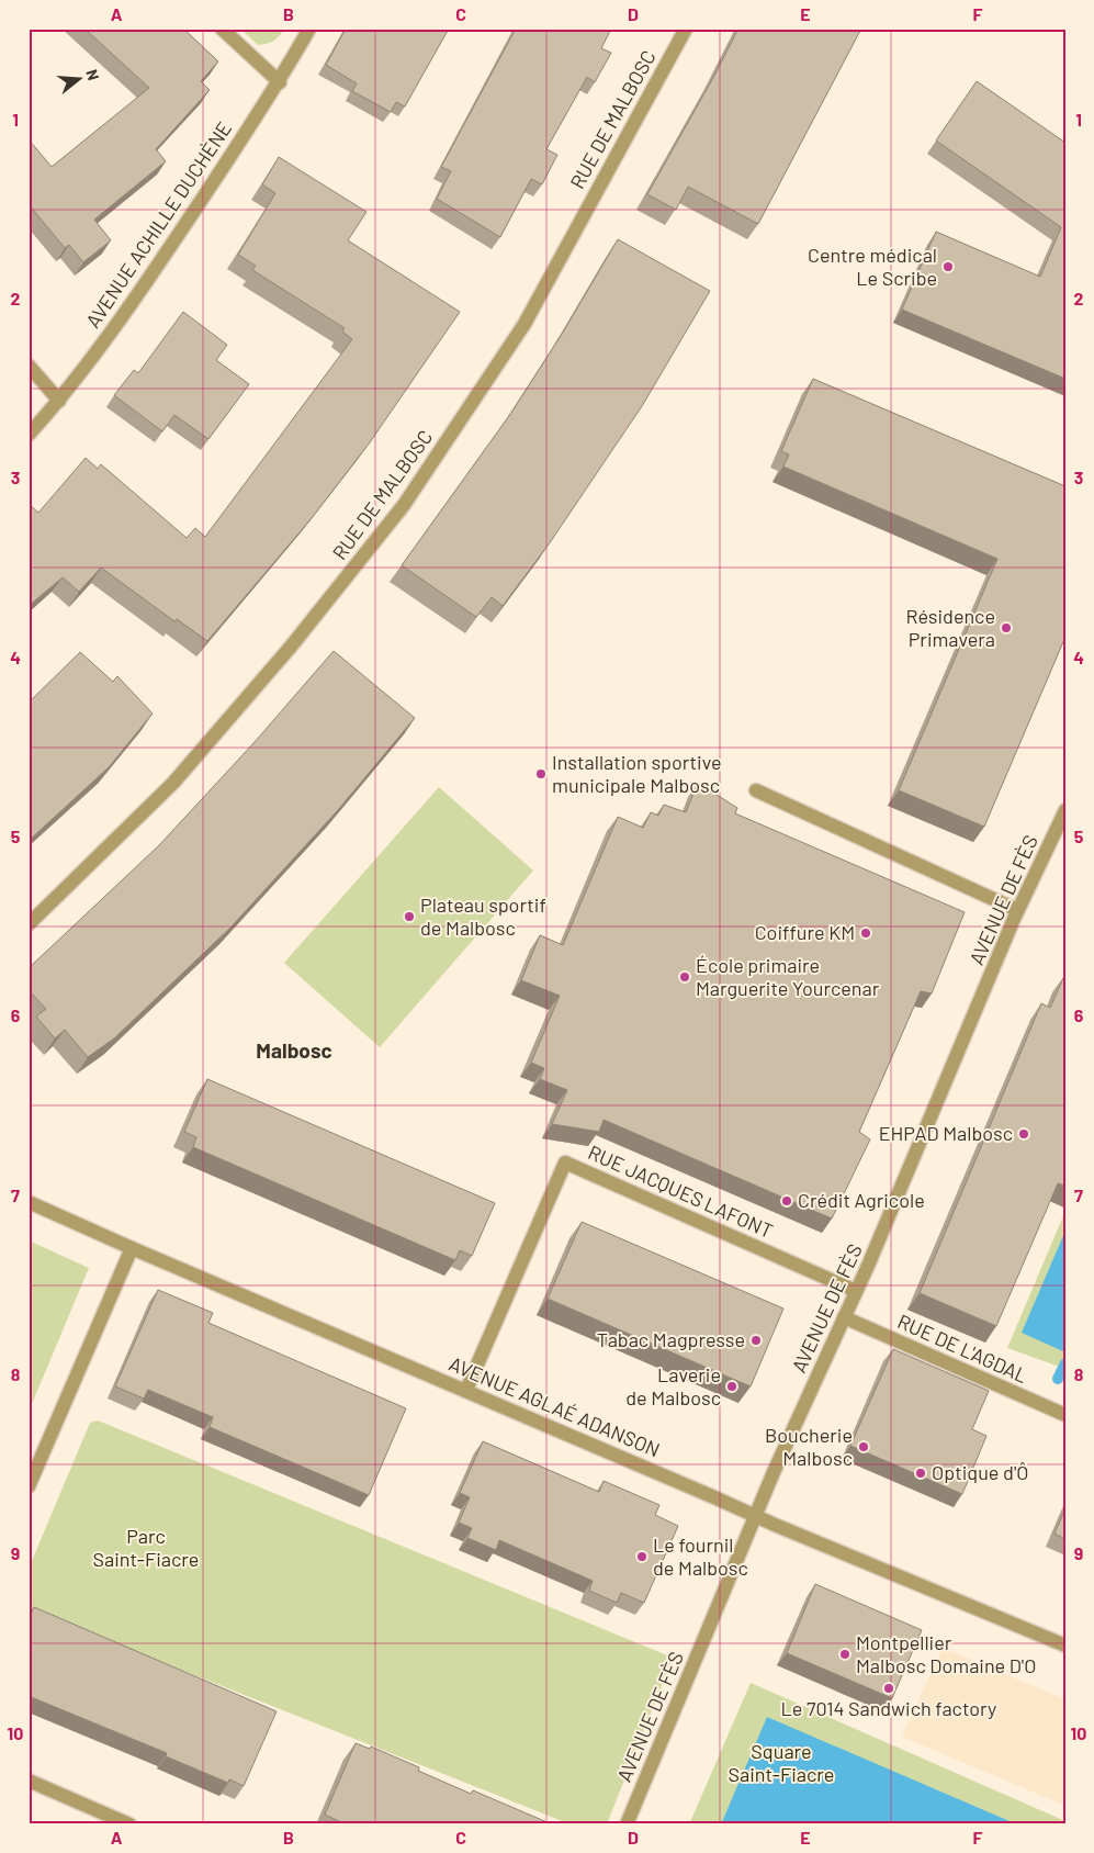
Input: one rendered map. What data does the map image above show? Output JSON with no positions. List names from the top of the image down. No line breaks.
{"streets":{"street":["RUE DE MALBOSC","AVENUE ACHILLE DUCHÈNE","AVENUE DE FÈS","RUE JACQUES LAFONT","RUE DE L'AGDAL","AVENUE AGLAÉ ADANSON"]},"crossings":[["AVENUE DE FÈS","RUE JACQUES LAFONT"],["AVENUE DE FÈS","RUE DE L'AGDAL"],["AVENUE DE FÈS","AVENUE AGLAÉ ADANSON"],["RUE JACQUES LAFONT","AVENUE AGLAÉ ADANSON"]],"districts":["Malbosc"],"parks":["Parc Saint-Fiacre","Square Saint-Fiacre"],"places":["Centre médical Le Scribe","Résidence Primavera","Installation sportive municipale Malbosc","Plateau sportif de Malbosc","Coiffure KM","École primaire Marguerite Yourcenar","EHPAD Malbosc","Crédit Agricole","Tabac Magpresse","Laverie de Malbosc","Boucherie Malbosc","Optique d'Ô","Le fournil de Malbosc","Montpellier Malbosc Domaine D'O","Le 7014 Sandwich factory"],"north":"right","grid":{"columns":["A","B","C","D","E","F"],"rows":["1","2","3","4","5","6","7","8","9","10"]}}
